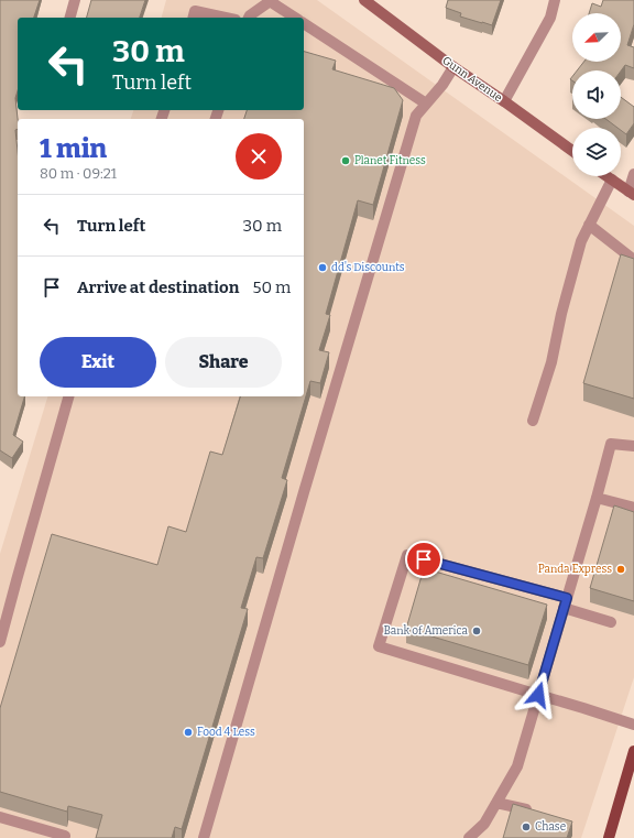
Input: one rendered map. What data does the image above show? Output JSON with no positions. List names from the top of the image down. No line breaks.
{"streets":{"street":["Gunn Avenue"]},"places":["Planet Fitness","dd's Discounts","Panda Express","Bank of America","Food 4 Less","Chase"],"north":"bottom left","page":{"turn":["30 m","Turn left"],"heading":["1 min","80 m · 09:21"],"list":[{"name":"Turn left","value":"30 m"},{"name":"Arrive at destination","value":"50 m"}],"buttons":["Exit","Share"]}}
